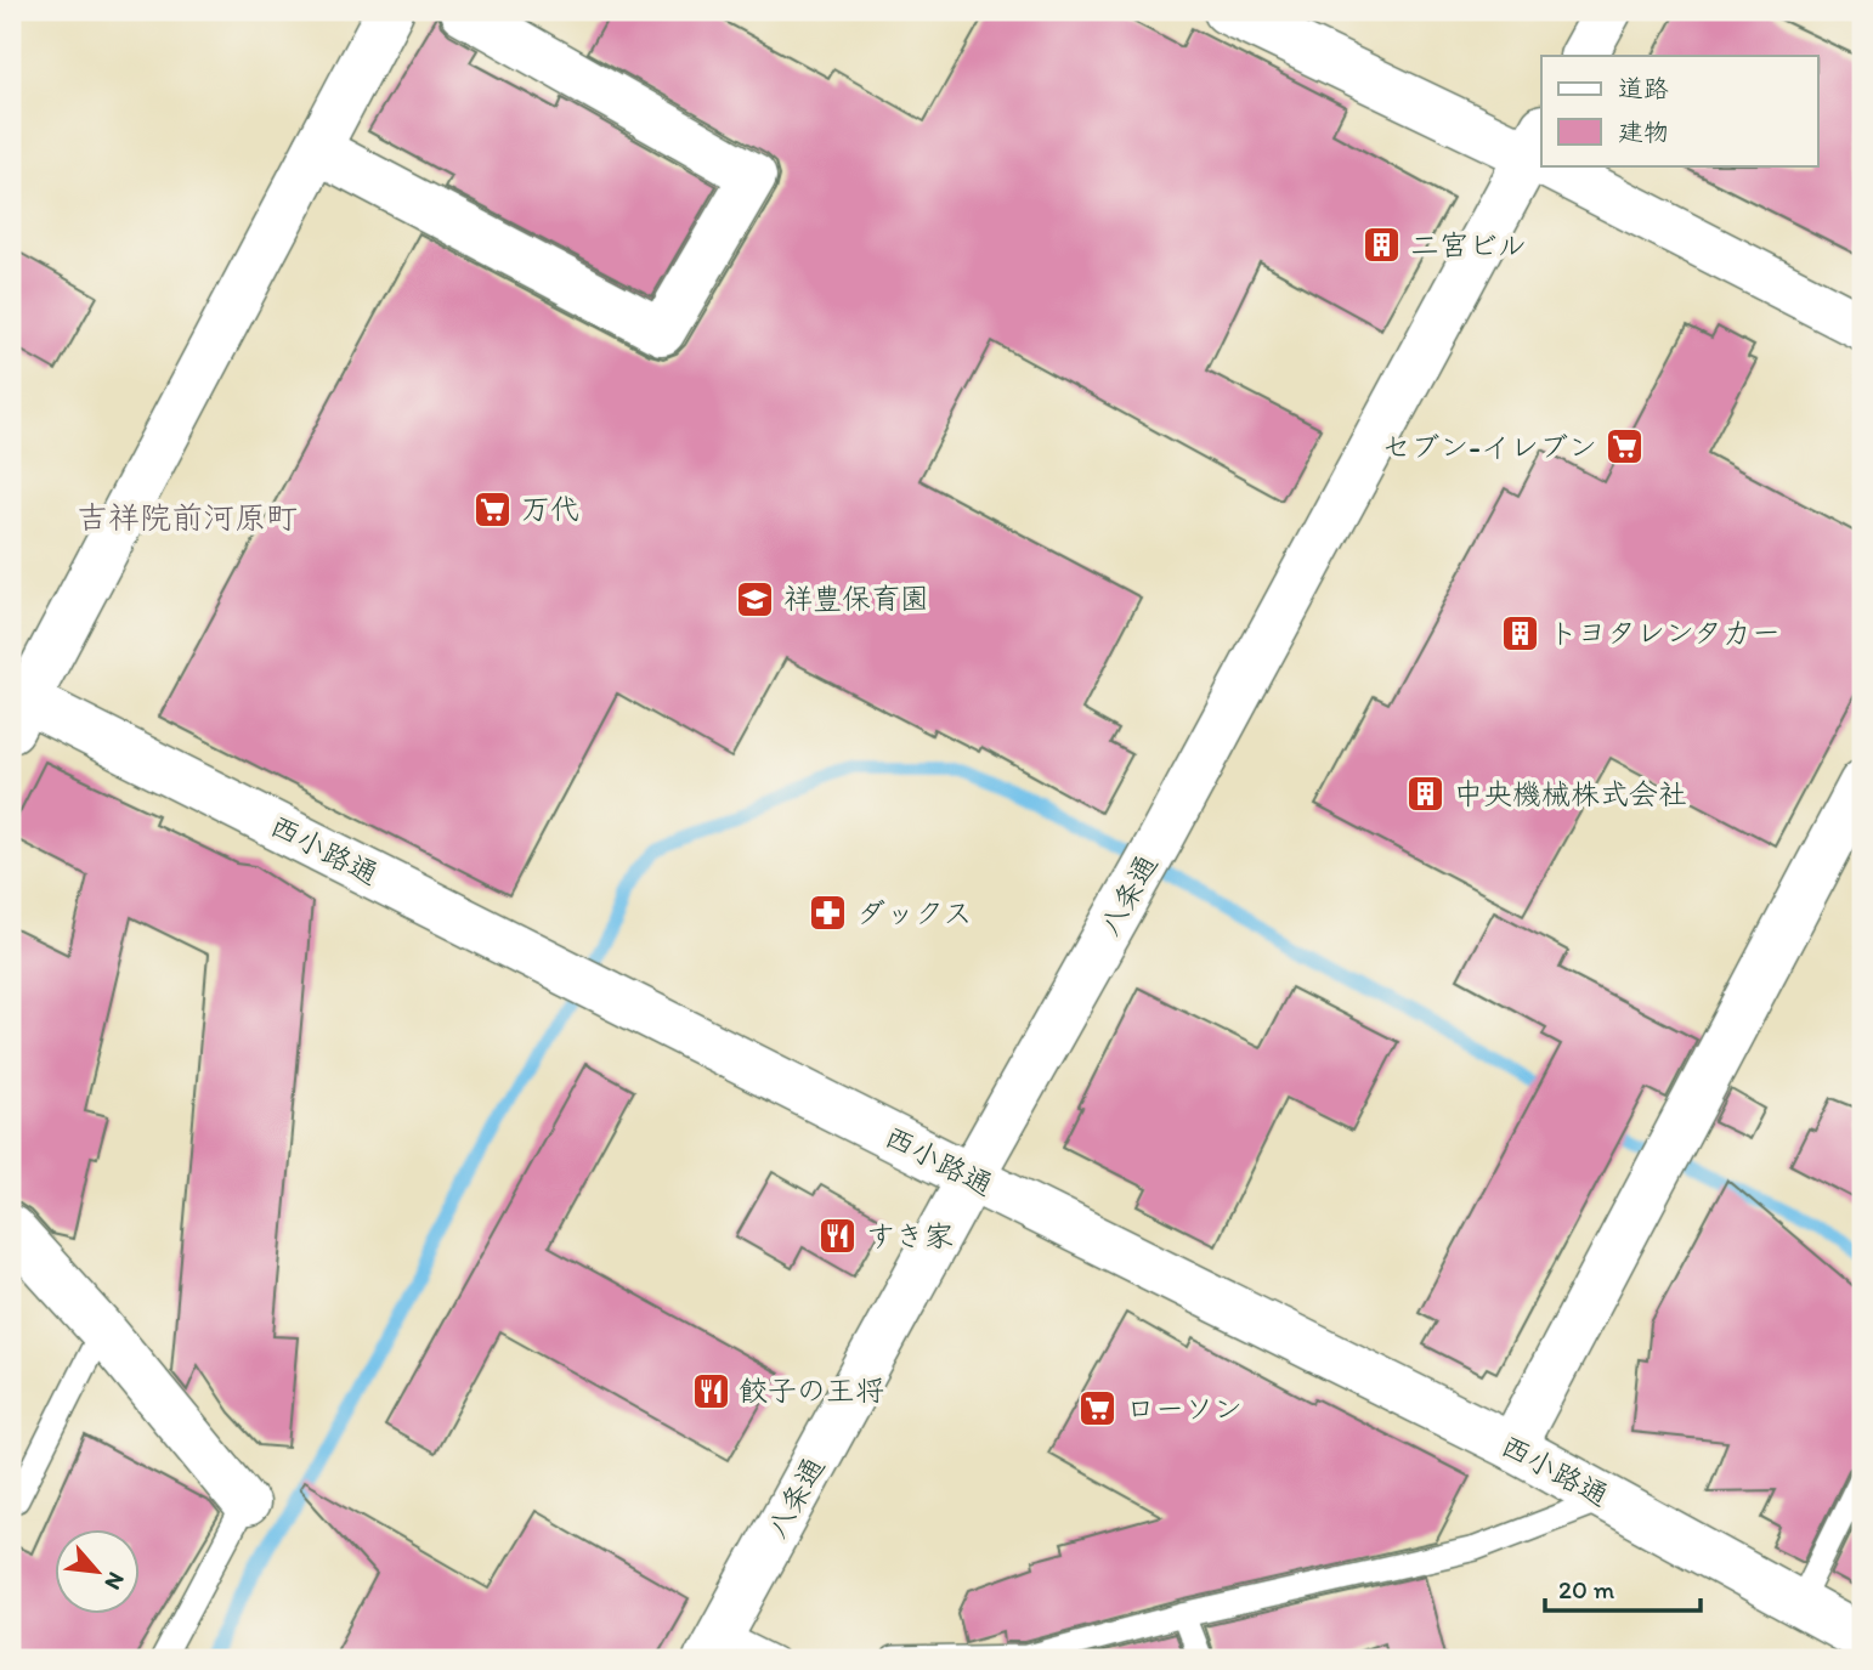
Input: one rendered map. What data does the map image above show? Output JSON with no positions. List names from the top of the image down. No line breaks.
{"streets":{"street":["西小路通","八条通"]},"crossings":[["西小路通","八条通"]],"districts":["吉祥院前河原町"],"places":{"building":["二宮ビル","トヨタレンタカー","中央機械株式会社"],"supermarket":["セブン-イレブン","万代","ローソン"],"school or university":["祥豊保育園"],"pharmacy":["ダックス"],"restaurant":["すき家","餃子の王将"]},"legend":["道路","建物"],"scale_bar":"20 m","north":"bottom right"}
